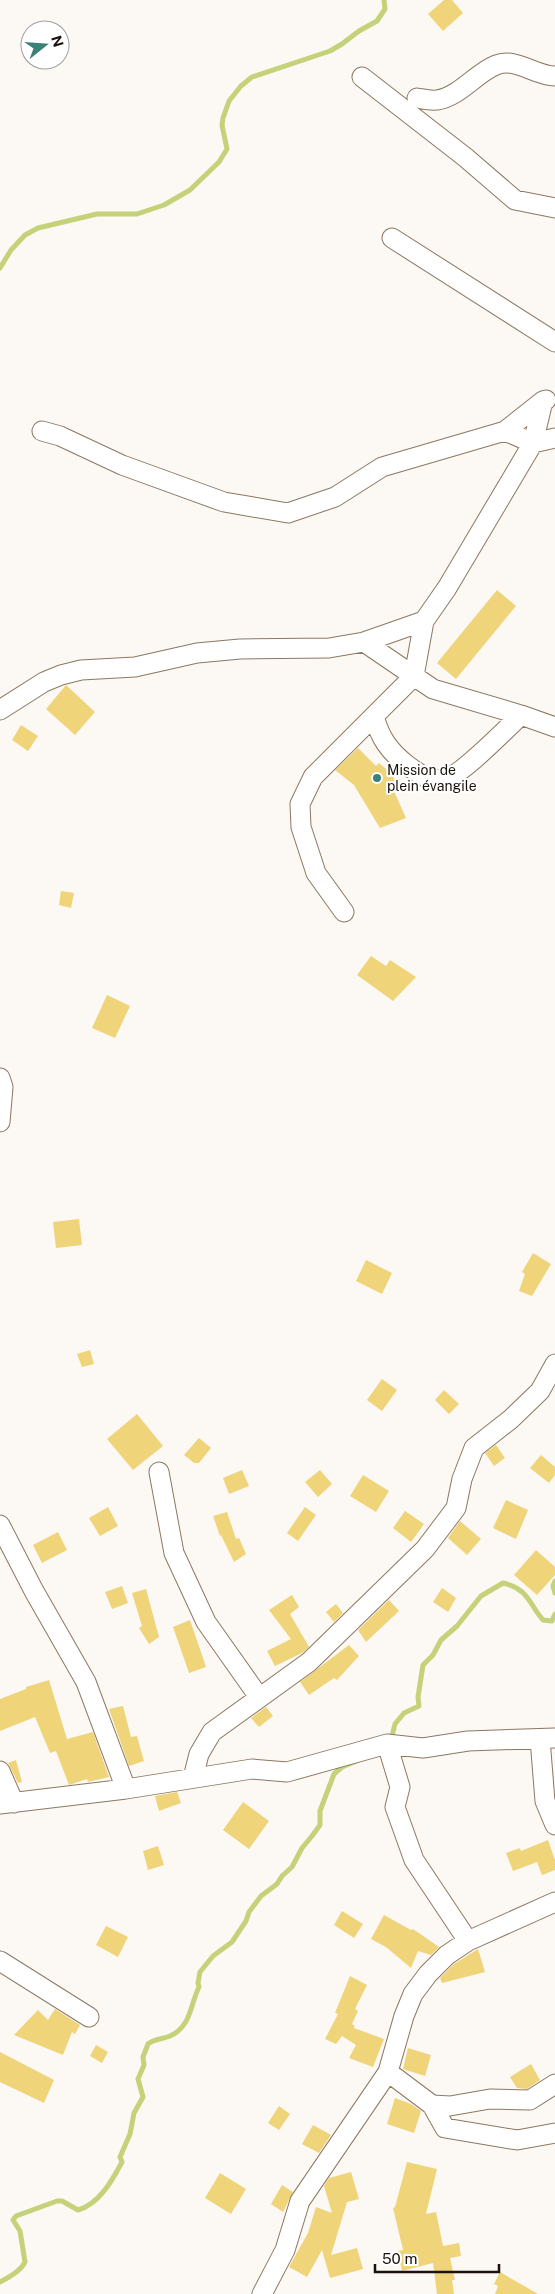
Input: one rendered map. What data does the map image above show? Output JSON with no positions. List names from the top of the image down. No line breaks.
{"places":["Mission de plein évangile"],"scale_bar":"50 m","north":"right"}
